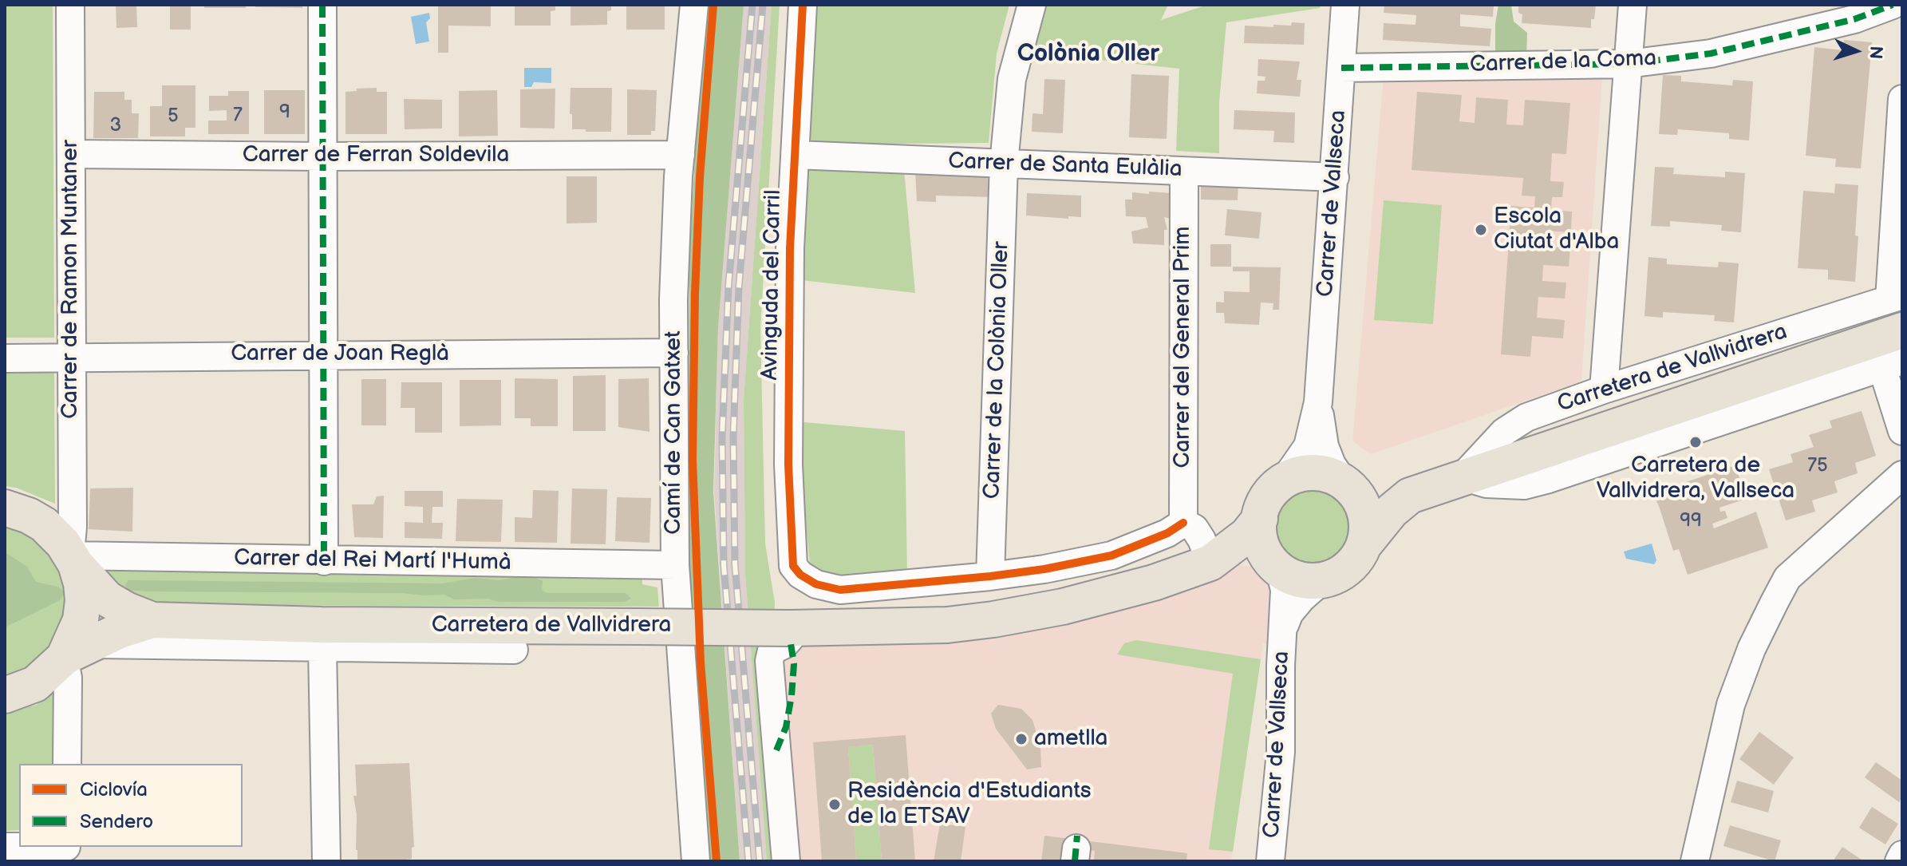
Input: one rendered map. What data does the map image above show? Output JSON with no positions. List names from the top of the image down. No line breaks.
{"streets":{"main road":["Carretera de Vallvidrera"],"street":["Carrer de la Coma","Carrer de Ferran Soldevila","Carrer de Santa Eulàlia","Carrer de Vallseca","Carrer de Ramon Muntaner","Avinguda del Carril","Carrer del General Prim","Carrer de Joan Reglà","Carrer de la Colònia Oller","Camí de Can Gatxet","Carrer del Rei Martí l'Humà"]},"crossings":[["Carrer de la Coma","Carrer de Vallseca"],["Carrer de Ferran Soldevila","Carrer de Ramon Muntaner"],["Carrer de Ferran Soldevila","Camí de Can Gatxet"],["Carrer de Santa Eulàlia","Carrer de Vallseca"],["Carrer de Santa Eulàlia","Avinguda del Carril"],["Carrer de Santa Eulàlia","Carrer del General Prim"],["Carrer de Santa Eulàlia","Carrer de la Colònia Oller"],["Carrer de Vallseca","Carretera de Vallvidrera"],["Carrer de Ramon Muntaner","Carrer de Joan Reglà"],["Carrer de Ramon Muntaner","Carretera de Vallvidrera"],["Carrer de Ramon Muntaner","Carrer del Rei Martí l'Humà"],["Avinguda del Carril","Carrer de la Colònia Oller"],["Carrer de Joan Reglà","Camí de Can Gatxet"],["Carretera de Vallvidrera","Carrer del Rei Martí l'Humà"],["Camí de Can Gatxet","Carrer del Rei Martí l'Humà"]],"districts":["Colònia Oller"],"places":["Escola Ciutat d'Alba","Carretera de Vallvidrera, Vallseca","ametlla","Residència d'Estudiants de la ETSAV"],"house_numbers":["9","7","5","3","75","99"],"legend":["Ciclovía","Sendero"],"north":"right"}
